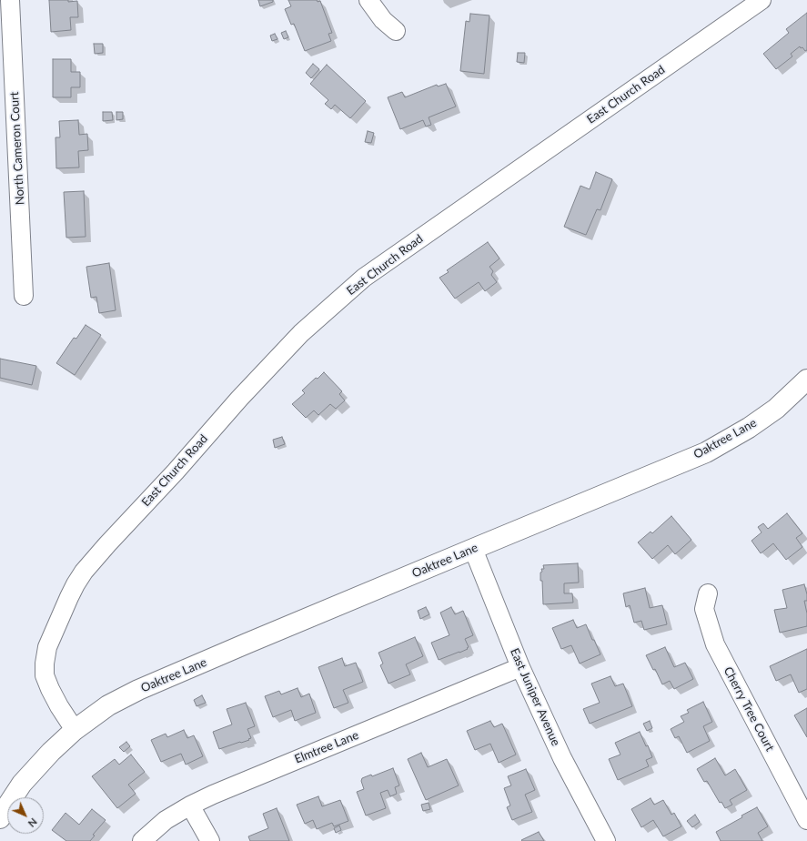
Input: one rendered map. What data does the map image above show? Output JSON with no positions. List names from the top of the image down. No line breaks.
{"streets":{"street":["East Church Road","North Cameron Court","Oaktree Lane","East Juniper Avenue","Cherry Tree Court","Elmtree Lane"]},"crossings":[["East Church Road","Oaktree Lane"],["Oaktree Lane","East Juniper Avenue"],["East Juniper Avenue","Elmtree Lane"]],"north":"bottom right"}
